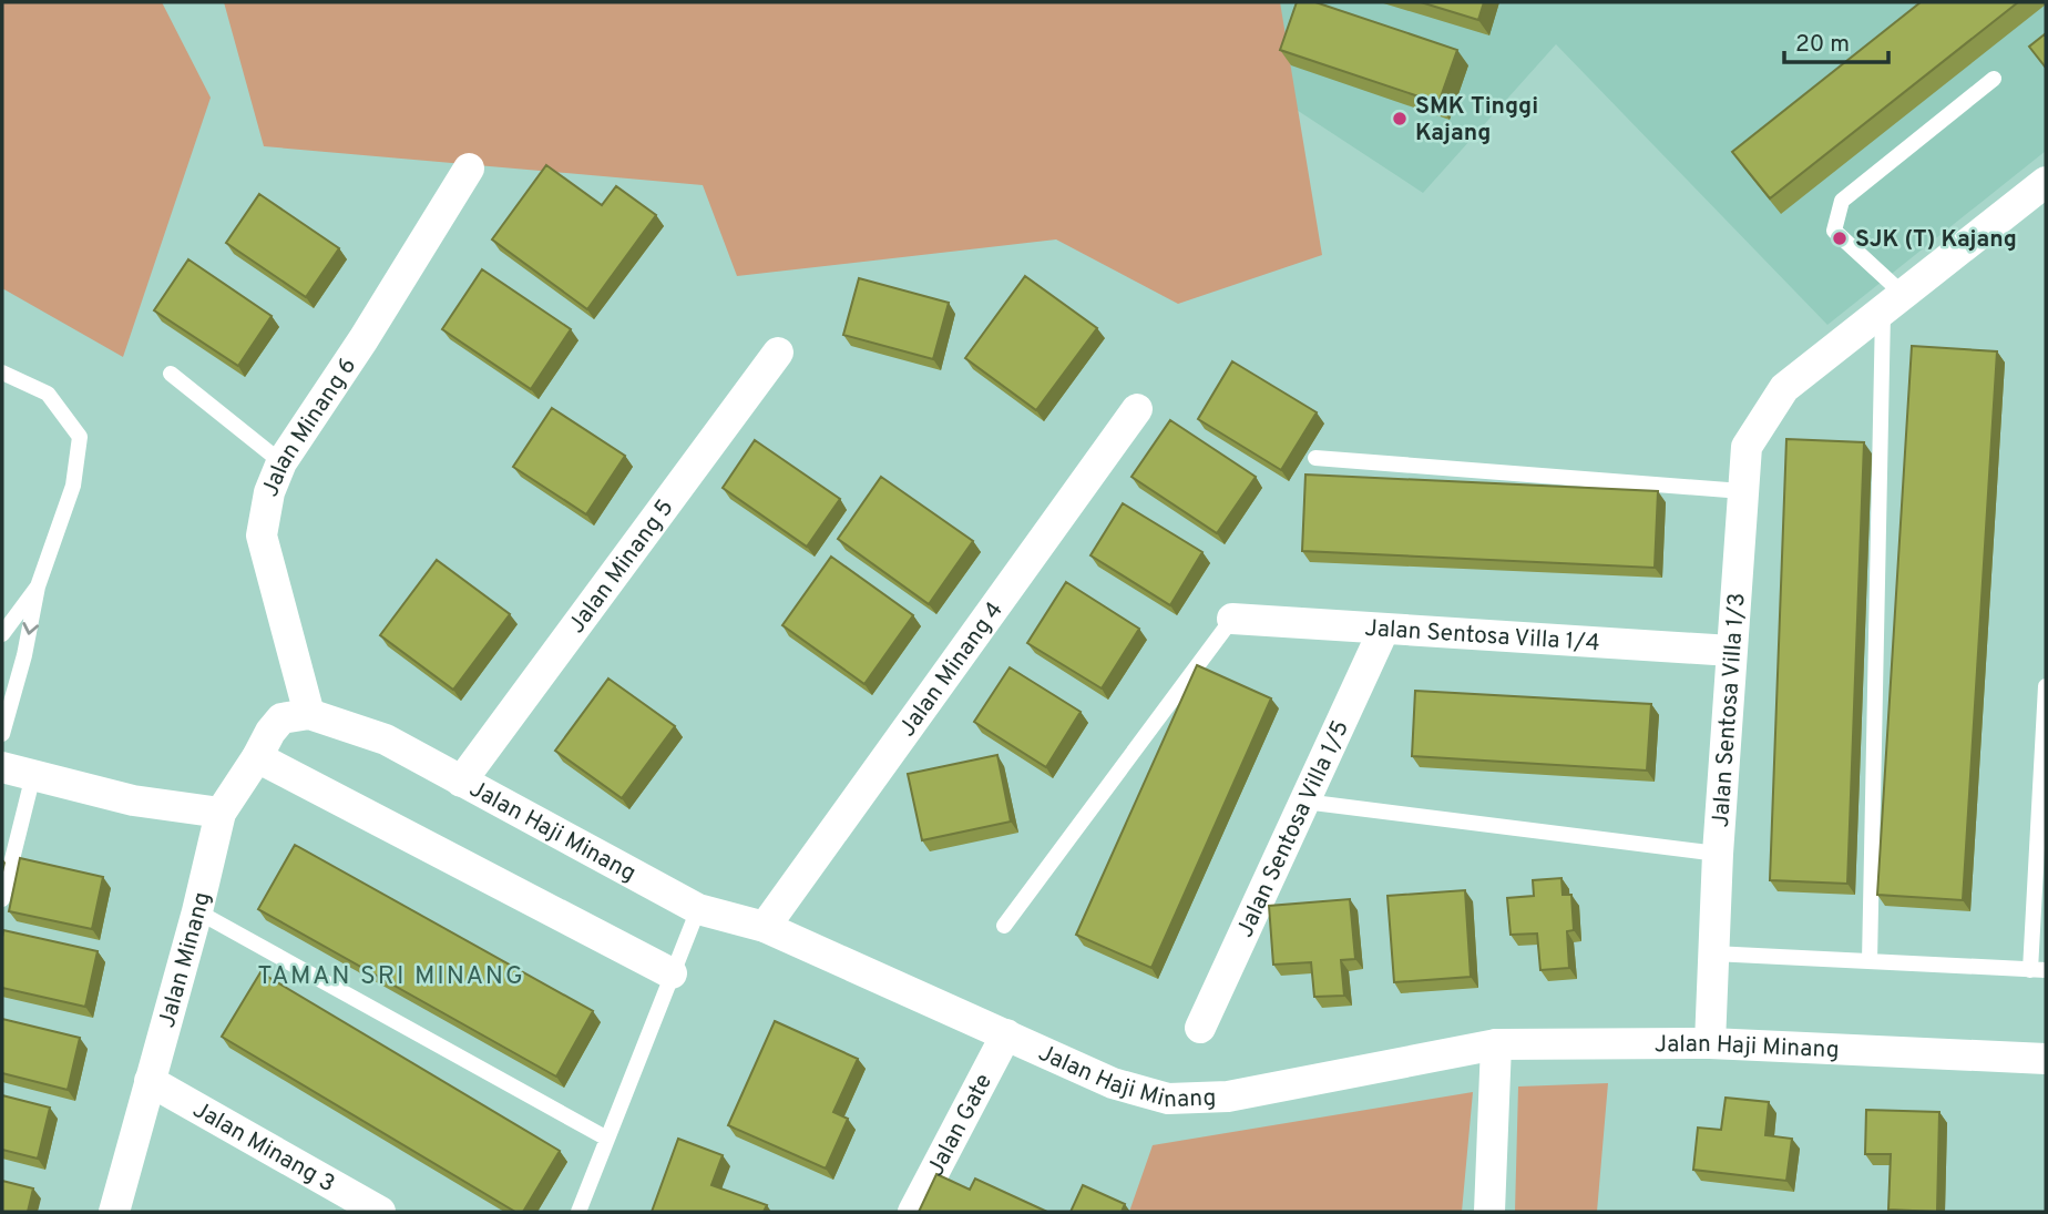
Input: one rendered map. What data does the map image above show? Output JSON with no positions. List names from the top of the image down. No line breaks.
{"streets":{"street":["Jalan Minang 6","Jalan Minang 5","Jalan Sentosa Villa 1/4","Jalan Minang 4","Jalan Sentosa Villa 1/3","Jalan Sentosa Villa 1/5","Jalan Haji Minang","Jalan Minang","Jalan Gate","Jalan Minang 3"]},"crossings":[["Jalan Minang 6","Jalan Haji Minang"],["Jalan Minang 6","Jalan Minang"],["Jalan Minang 5","Jalan Haji Minang"],["Jalan Sentosa Villa 1/4","Jalan Sentosa Villa 1/3"],["Jalan Sentosa Villa 1/4","Jalan Sentosa Villa 1/5"],["Jalan Minang 4","Jalan Haji Minang"],["Jalan Sentosa Villa 1/3","Jalan Haji Minang"],["Jalan Haji Minang","Jalan Minang"],["Jalan Haji Minang","Jalan Gate"],["Jalan Minang","Jalan Minang 3"]],"districts":["TAMAN SRI MINANG"],"places":["SMK Tinggi Kajang","SJK (T) Kajang"],"scale_bar":"20 m"}
